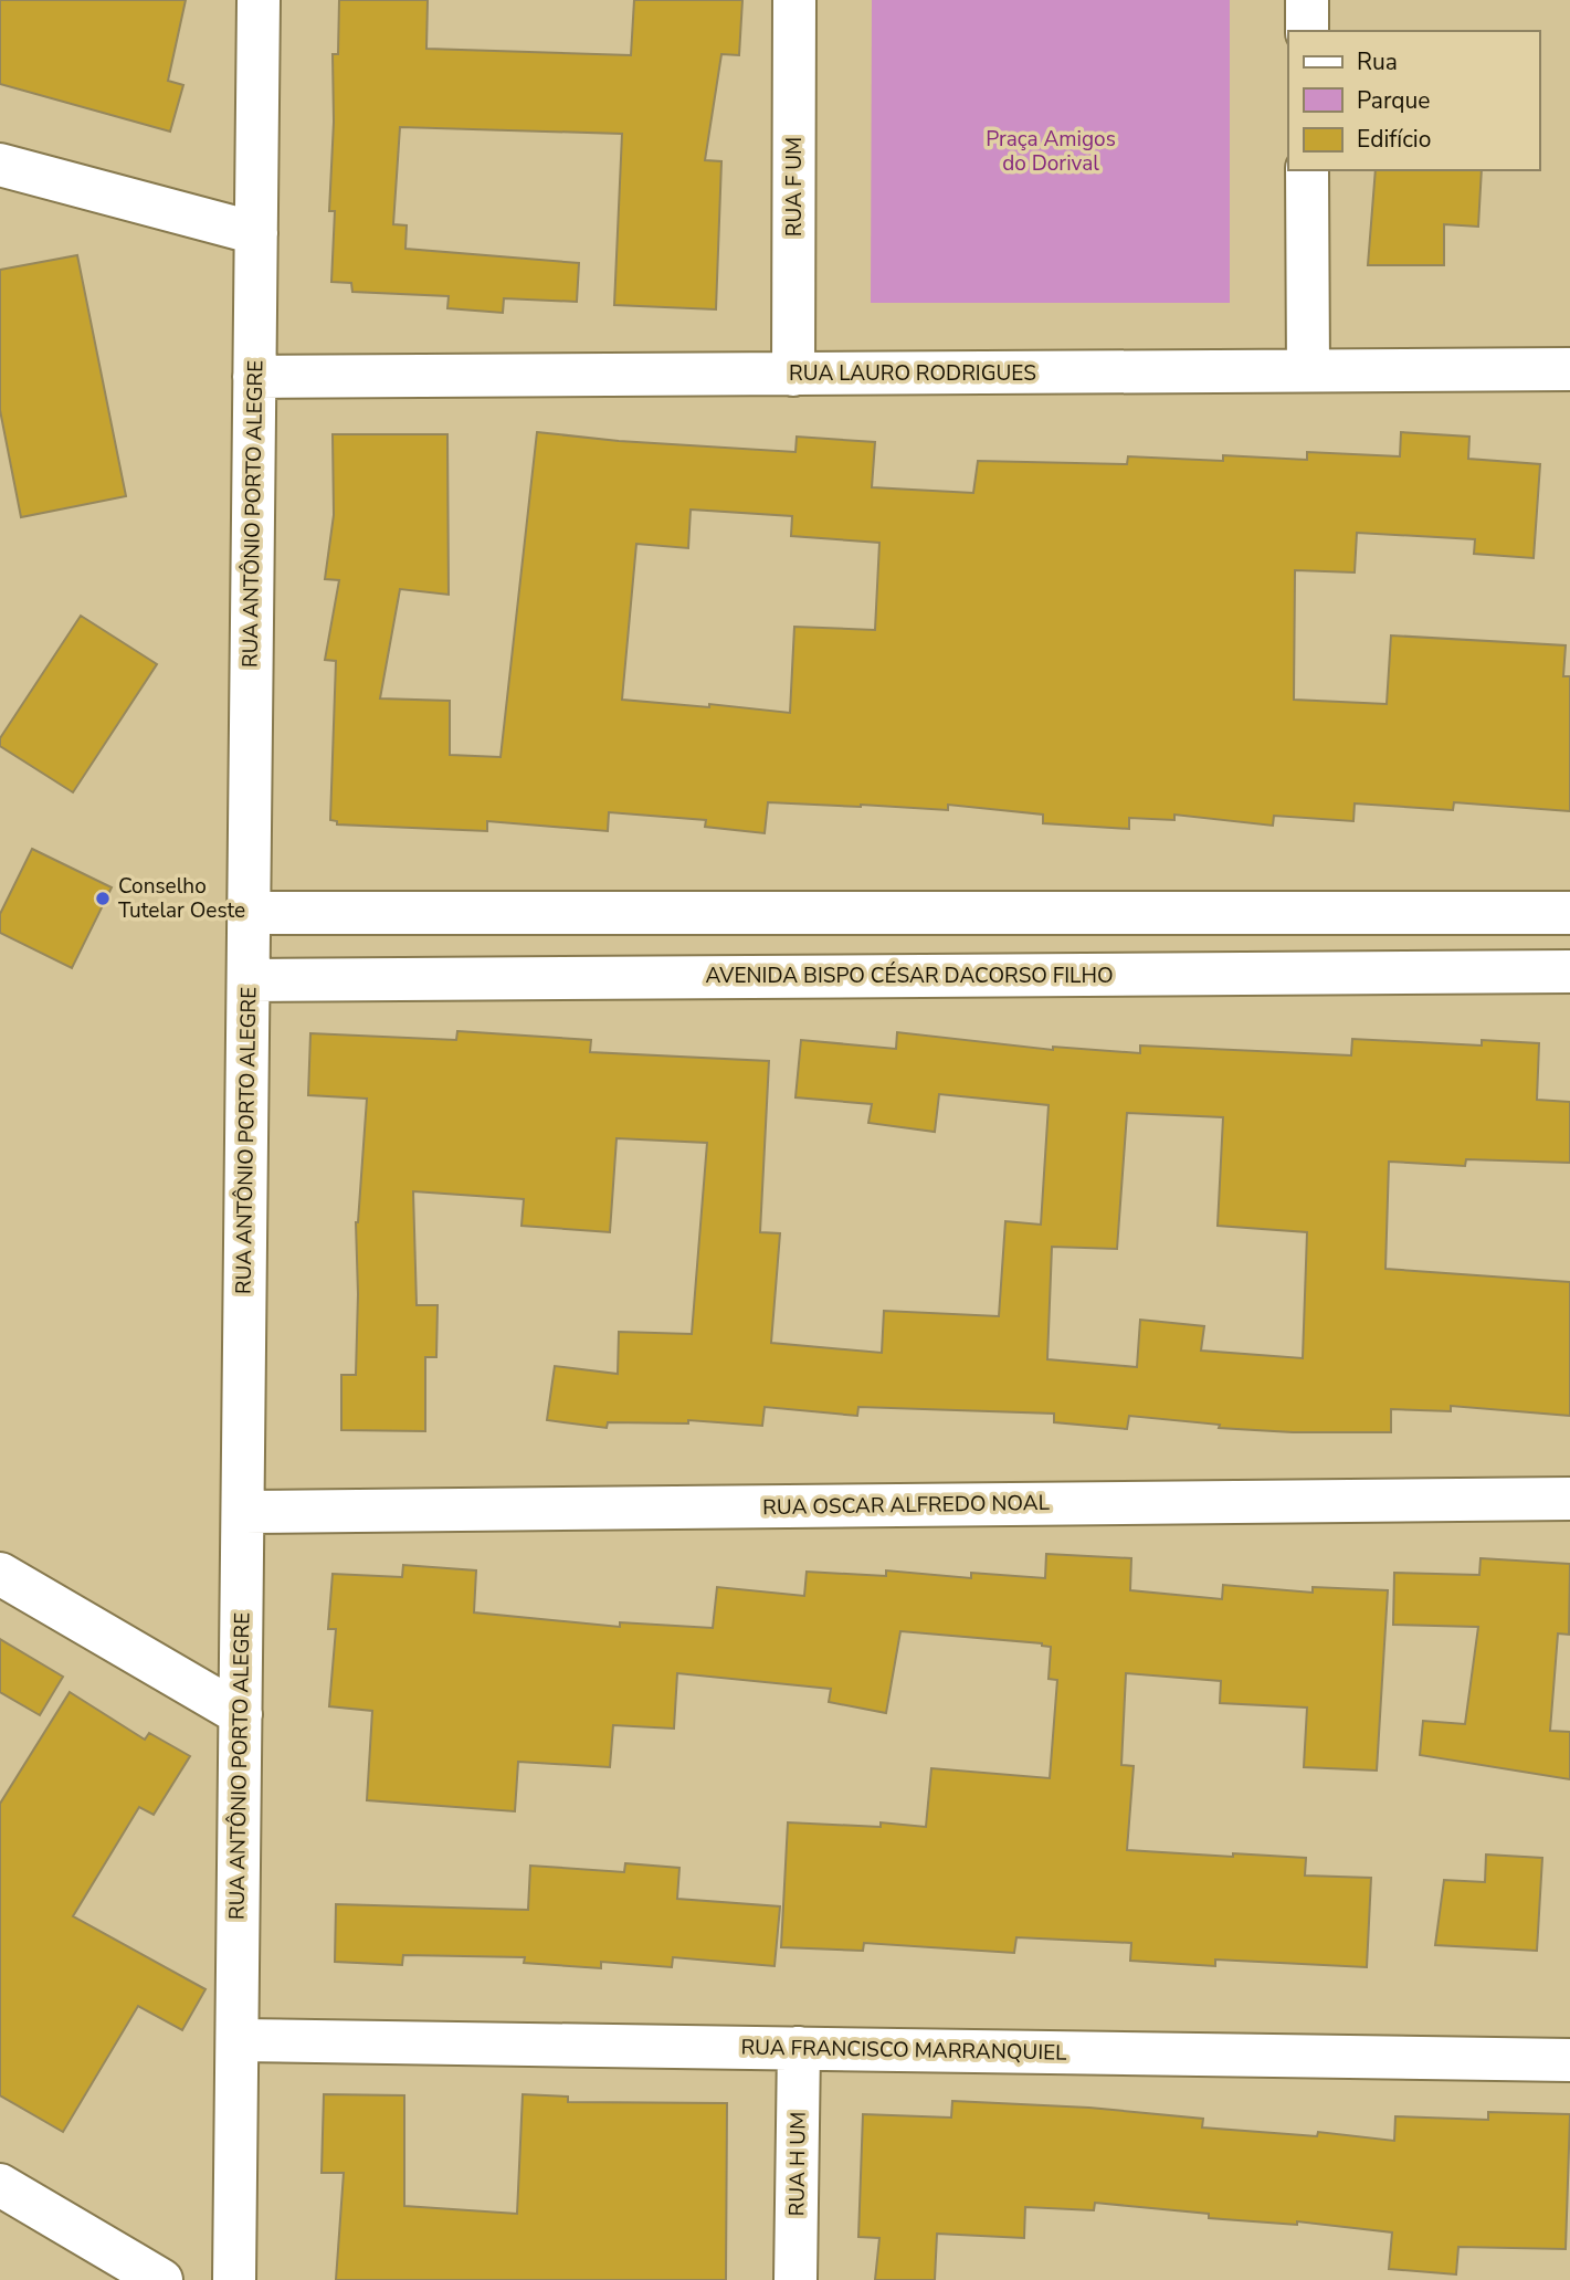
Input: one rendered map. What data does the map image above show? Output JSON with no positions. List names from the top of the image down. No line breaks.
{"streets":{"street":["RUA F UM","RUA LAURO RODRIGUES","RUA ANTÔNIO PORTO ALEGRE","AVENIDA BISPO CÉSAR DACORSO FILHO","RUA OSCAR ALFREDO NOAL","RUA FRANCISCO MARRANQUIEL","RUA H UM"]},"crossings":[["RUA F UM","RUA LAURO RODRIGUES"],["RUA LAURO RODRIGUES","RUA ANTÔNIO PORTO ALEGRE"],["RUA ANTÔNIO PORTO ALEGRE","AVENIDA BISPO CÉSAR DACORSO FILHO"],["RUA ANTÔNIO PORTO ALEGRE","RUA OSCAR ALFREDO NOAL"],["RUA ANTÔNIO PORTO ALEGRE","RUA FRANCISCO MARRANQUIEL"],["RUA FRANCISCO MARRANQUIEL","RUA H UM"]],"parks":["Praça Amigos do Dorival"],"places":["Conselho Tutelar Oeste"],"legend":["Rua","Parque","Edifício"]}
